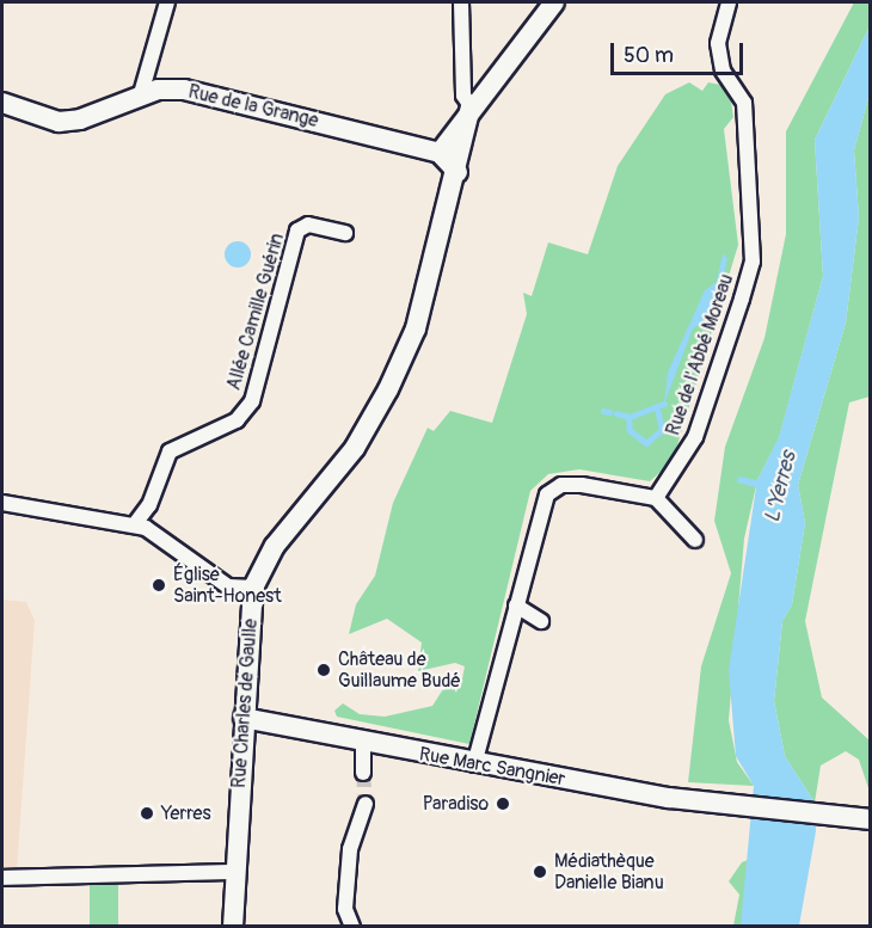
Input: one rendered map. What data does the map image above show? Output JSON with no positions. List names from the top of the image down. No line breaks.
{"streets":{"street":["Rue de la Grange","Allée Camille Guérin","Rue de l'Abbé Moreau","Rue Charles de Gaulle","Rue Marc Sangnier"]},"crossings":[["Rue Charles de Gaulle","Rue Marc Sangnier"]],"water":["L'Yerres"],"places":["Église Saint-Honest","Château de Guillaume Budé","Paradiso","Yerres","Médiathèque Danielle Bianu"],"scale_bar":"50 m"}
